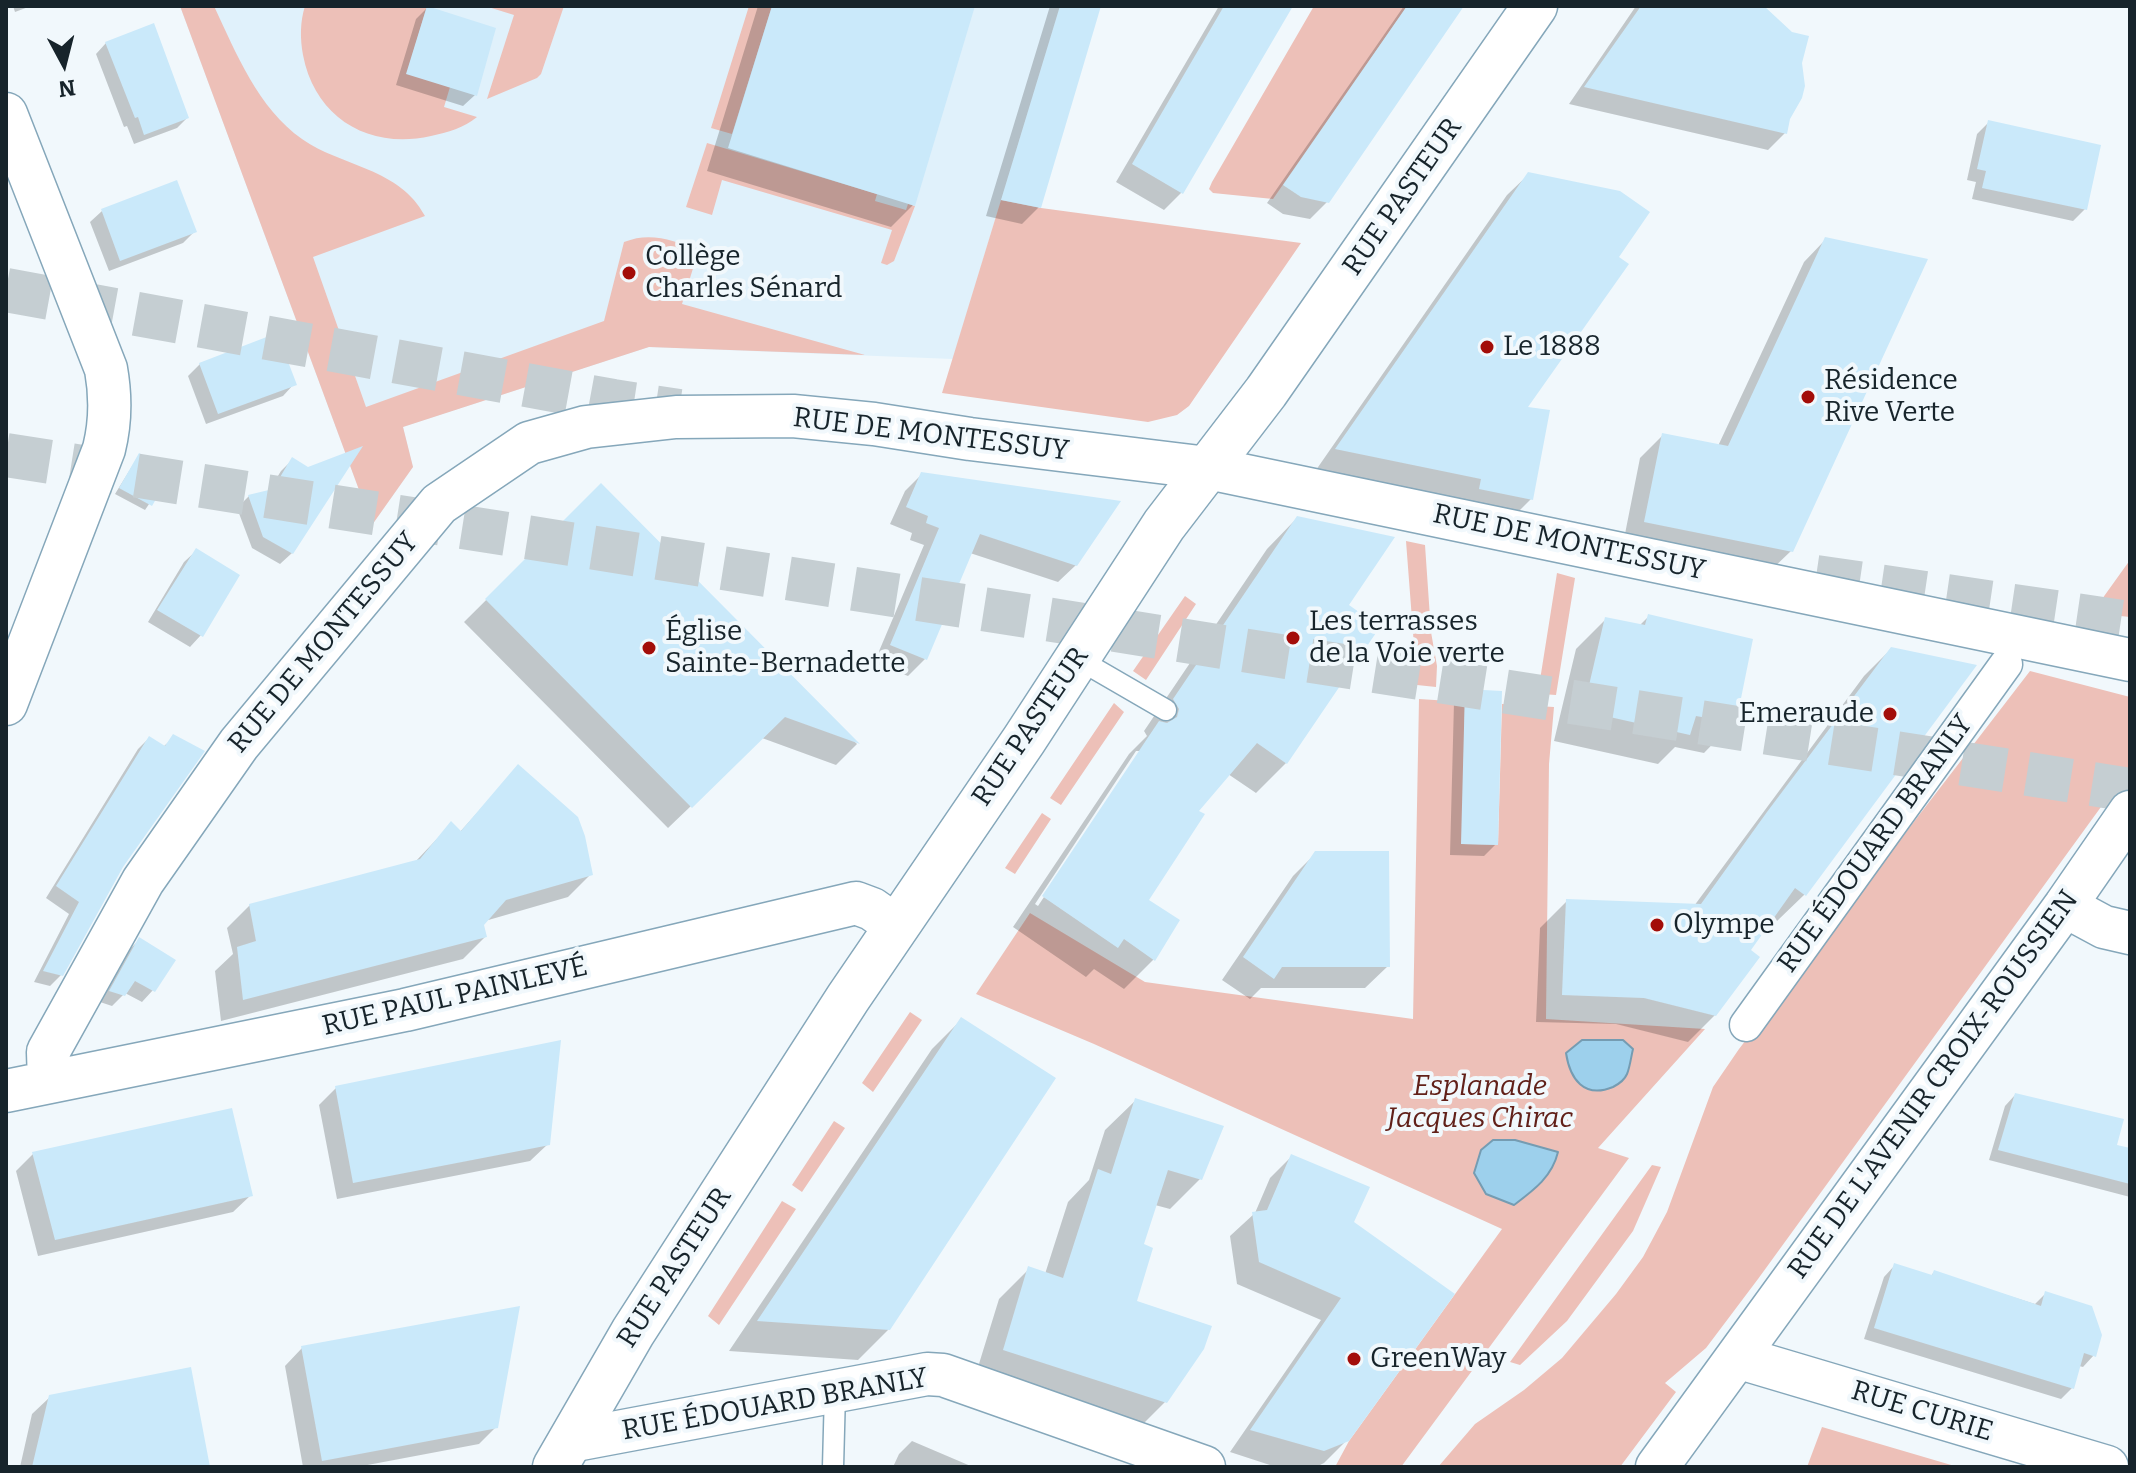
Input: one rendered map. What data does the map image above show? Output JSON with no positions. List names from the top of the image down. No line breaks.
{"streets":{"street":["RUE PASTEUR","RUE DE MONTESSUY","RUE ÉDOUARD BRANLY","RUE PAUL PAINLEVÉ","RUE DE L'AVENIR CROIX-ROUSSIEN","RUE CURIE"]},"crossings":[["RUE PASTEUR","RUE DE MONTESSUY"],["RUE PASTEUR","RUE ÉDOUARD BRANLY"],["RUE PASTEUR","RUE PAUL PAINLEVÉ"],["RUE DE MONTESSUY","RUE PAUL PAINLEVÉ"],["RUE DE L'AVENIR CROIX-ROUSSIEN","RUE CURIE"]],"parks":["Esplanade Jacques Chirac"],"places":["Collège Charles Sénard","Le 1888","Résidence Rive Verte","Les terrasses de la Voie verte","Église Sainte-Bernadette","Emeraude","Olympe","GreenWay"],"north":"bottom"}
